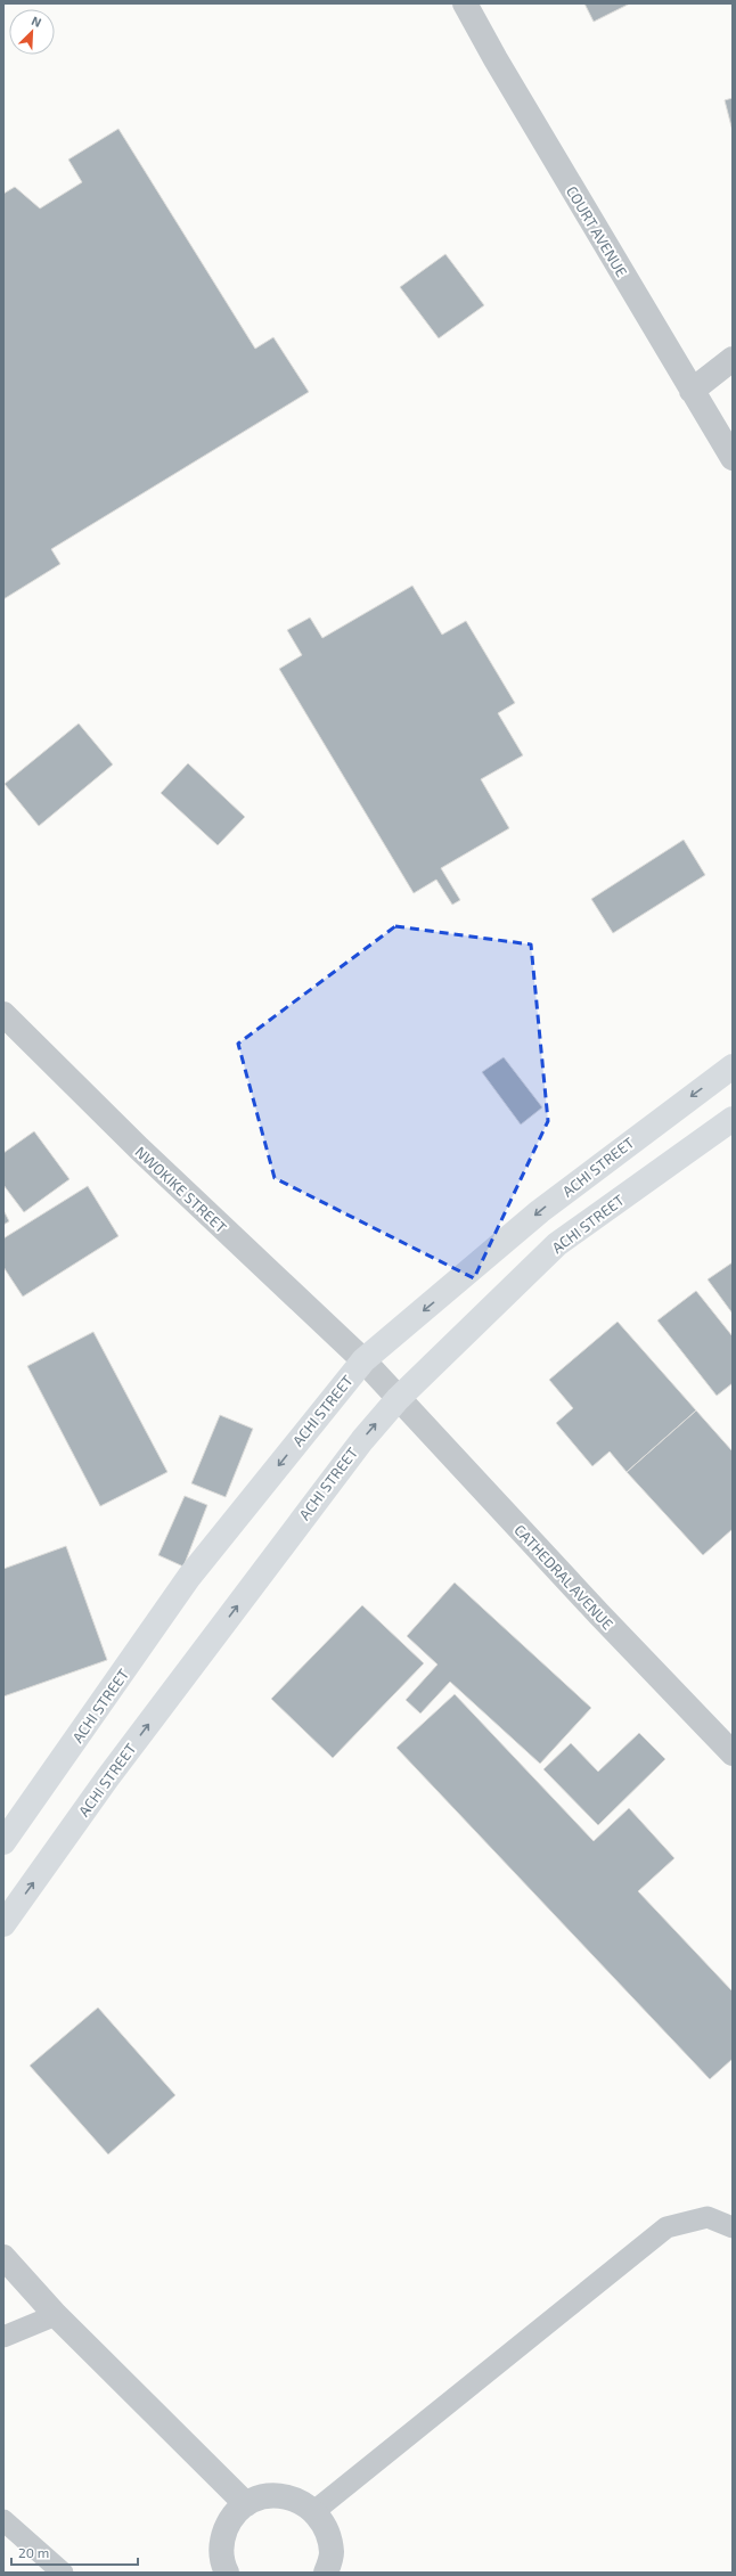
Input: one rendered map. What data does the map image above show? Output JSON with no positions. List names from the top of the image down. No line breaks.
{"streets":{"street":["COURT AVENUE","ACHI STREET","NWOKIKE STREET","CATHEDRAL AVENUE"]},"crossings":[["ACHI STREET","NWOKIKE STREET"],["ACHI STREET","CATHEDRAL AVENUE"],["NWOKIKE STREET","CATHEDRAL AVENUE"]],"scale_bar":"20 m","north":"top right"}
